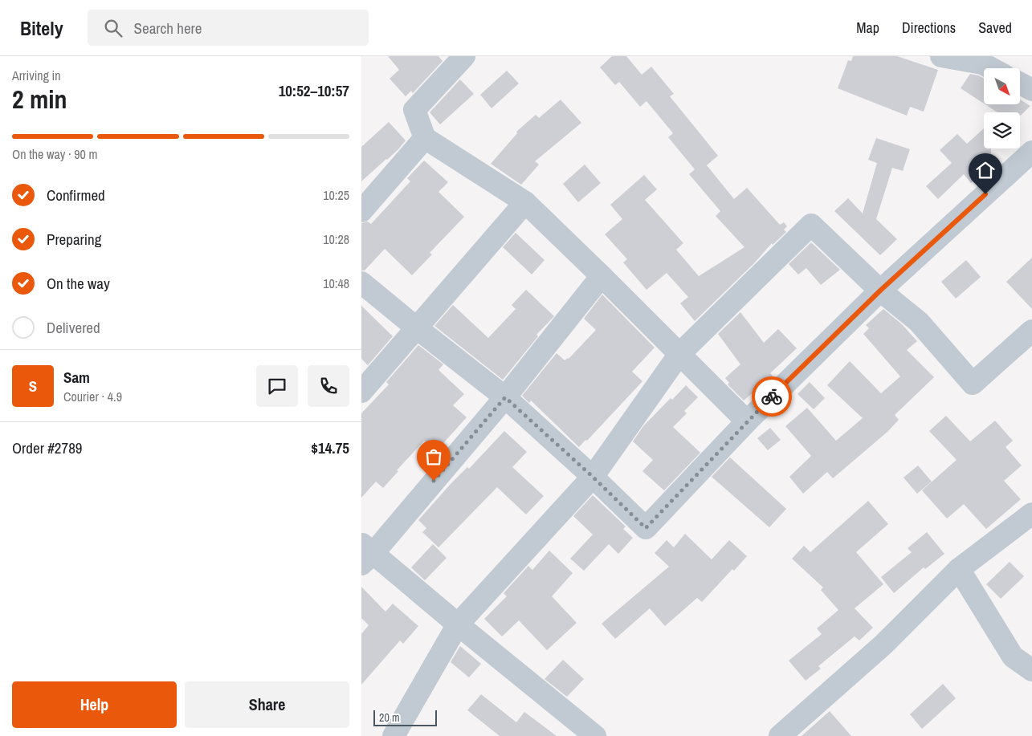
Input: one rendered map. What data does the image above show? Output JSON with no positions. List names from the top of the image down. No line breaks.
{"scale_bar":"20 m","north":"bottom right","page":{"header":"Bitely","search":"Search here","nav":["Map","Directions","Saved"],"heading":["2 min","Arriving in","10:52–10:57"],"panel":["Sam","Courier · 4.9","Order #2789","$14.75"],"bar":"On the way · 90 m","list":[["Confirmed","10:25"],["Preparing","10:28"],["On the way","10:48"],"Delivered"],"round":"S","buttons":["Help","Share"],"scale":"20 m"}}
